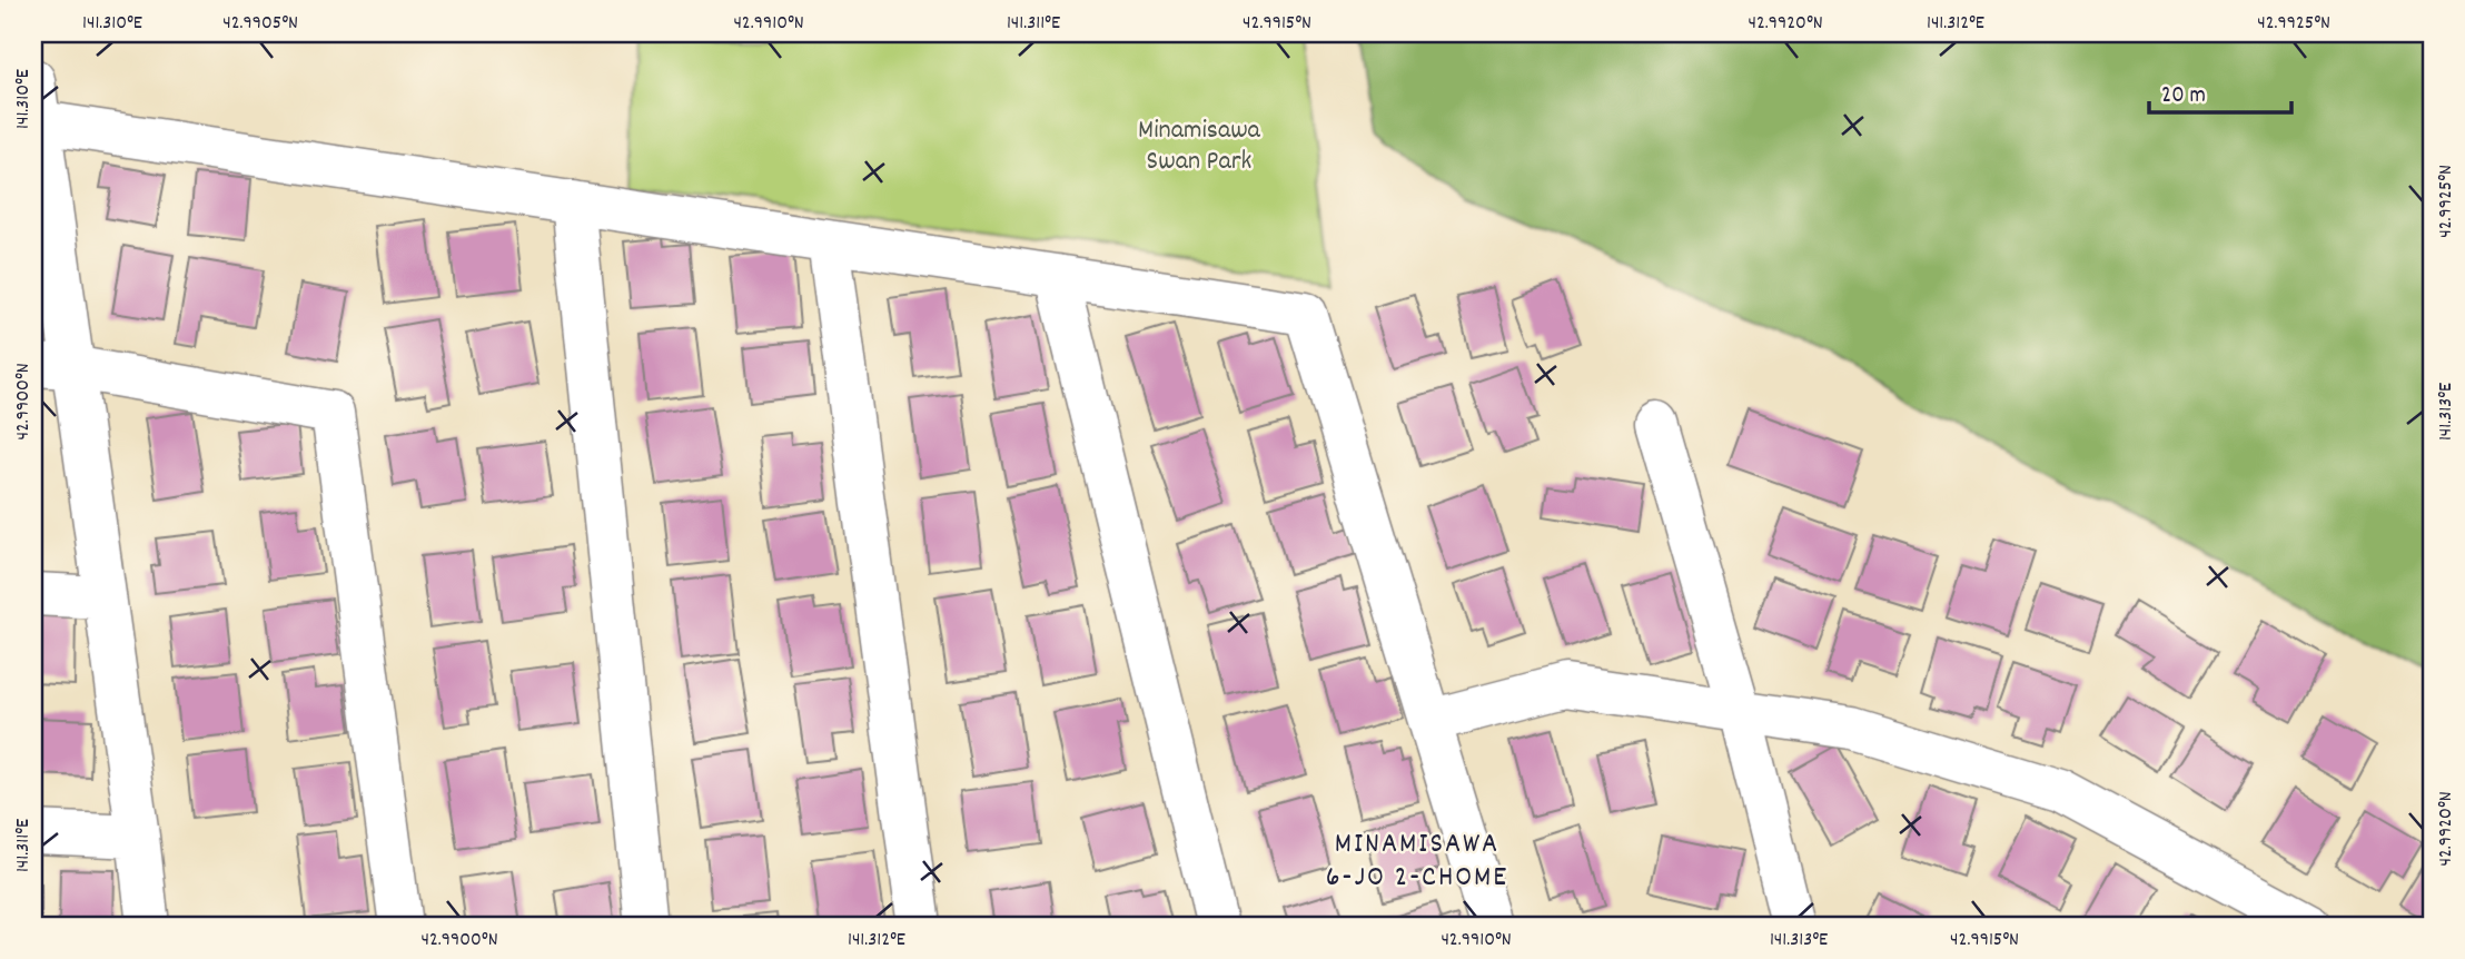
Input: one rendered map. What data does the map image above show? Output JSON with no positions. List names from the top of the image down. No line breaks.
{"districts":["MINAMISAWA 6-JO 2-CHOME"],"parks":["Minamisawa Swan Park"],"scale_bar":"20 m","coordinates":["141.310°E","42.9905°N","42.9910°N","141.311°E","42.9915°N","42.9920°N","141.312°E","42.9925°N","42.9900°N","141.313°E"]}
